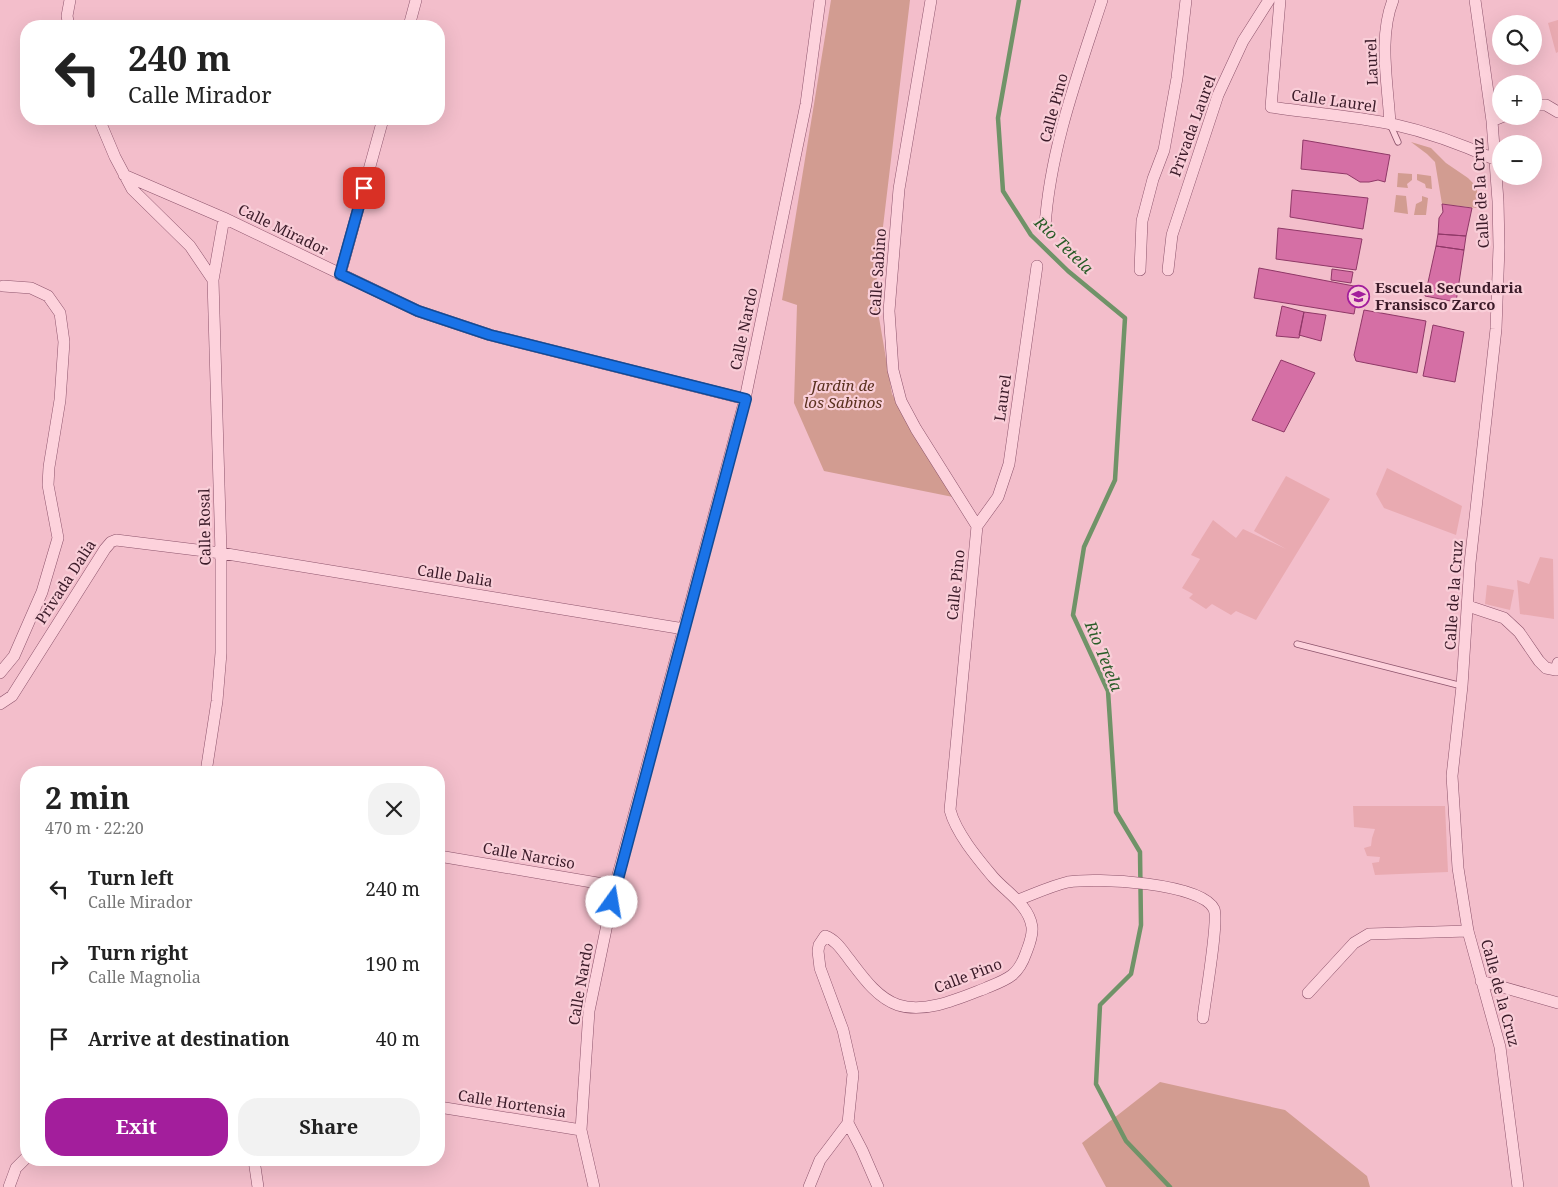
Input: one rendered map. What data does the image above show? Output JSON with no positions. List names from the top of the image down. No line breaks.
{"streets":{"street":["Laurel","Calle Laurel","Calle Pino","Privada Laurel","Calle de la Cruz","Calle Mirador","Calle Sabino","Calle Nardo","Calle Rosal","Calle Dalia","Privada Dalia","Calle Narciso","Calle Hortensia"]},"crossings":[["Laurel","Calle Laurel"],["Laurel","Calle Pino"],["Laurel","Calle Sabino"],["Calle Pino","Calle Sabino"],["Calle Mirador","Calle Nardo"],["Calle Mirador","Calle Rosal"],["Calle Nardo","Calle Dalia"],["Calle Nardo","Calle Narciso"],["Calle Nardo","Calle Hortensia"],["Calle Rosal","Calle Dalia"],["Calle Rosal","Privada Dalia"],["Calle Dalia","Privada Dalia"]],"water":["Rio Tetela"],"parks":["Jardin de los Sabinos"],"places":{"school or university":["Escuela Secundaria Fransisco Zarco"]},"page":{"map_buttons":["+","−"],"turn":["240 m","Calle Mirador"],"heading":["2 min","470 m · 22:20"],"list":[{"name":"Turn left","note":"Calle Mirador","value":"240 m"},{"name":"Turn right","note":"Calle Magnolia","value":"190 m"},{"name":"Arrive at destination","value":"40 m"}],"buttons":["Exit","Share"]}}
